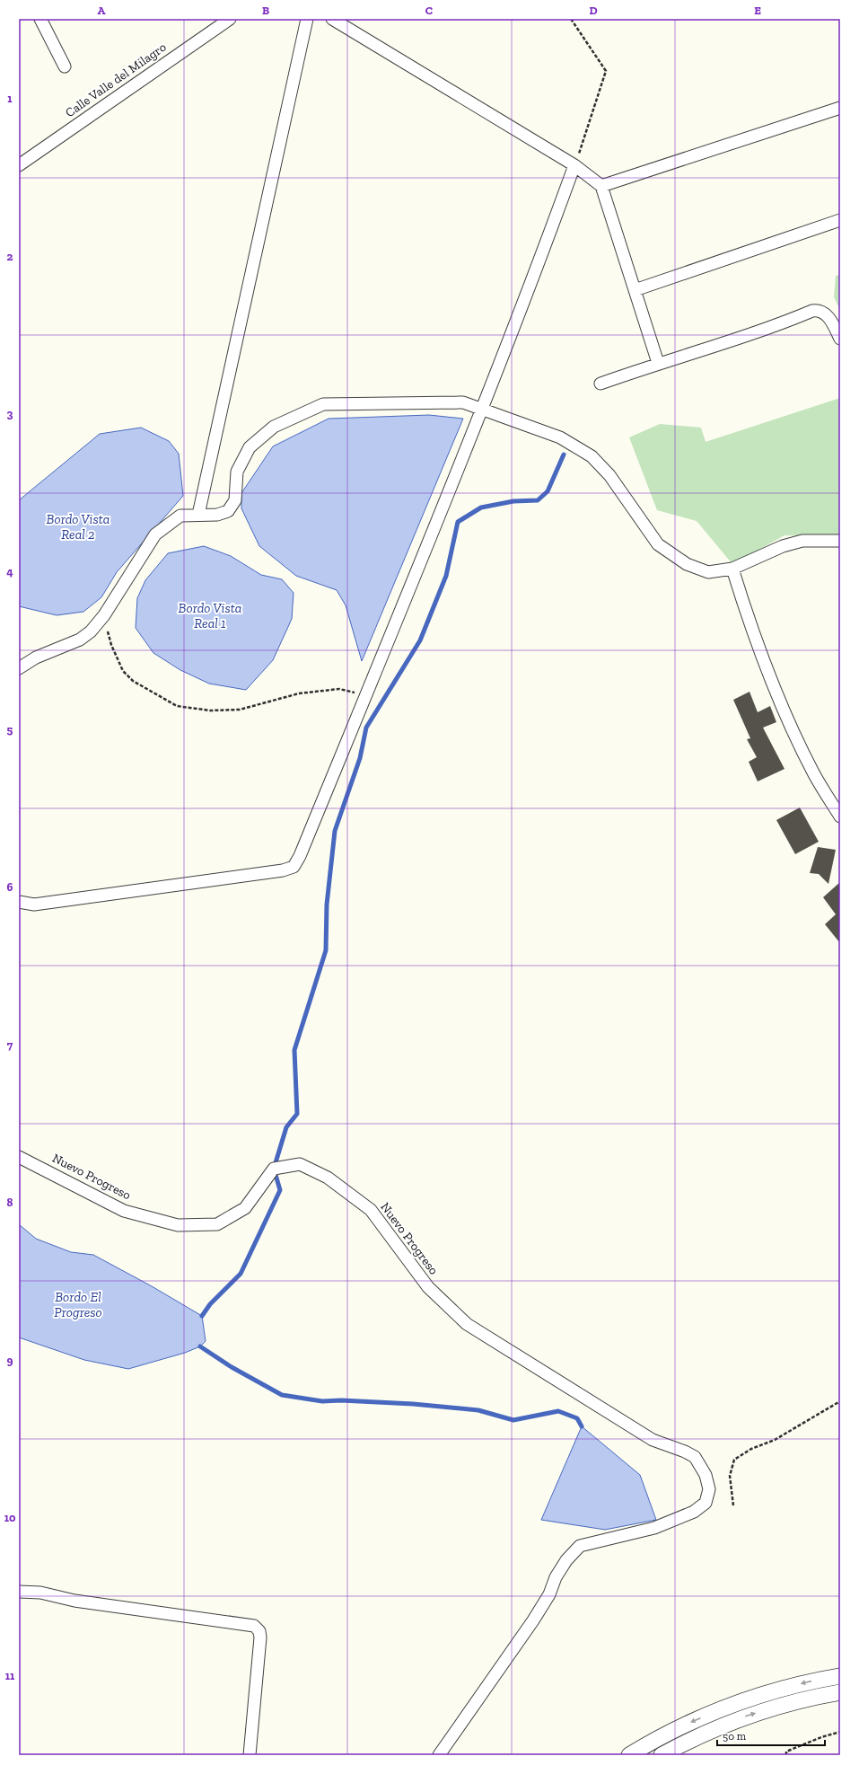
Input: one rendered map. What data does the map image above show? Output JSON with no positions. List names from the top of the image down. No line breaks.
{"streets":{"street":["Calle Valle del Milagro","Nuevo Progreso"]},"water":["Bordo Vista Real 2","Bordo Vista Real 1","Bordo El Progreso"],"scale_bar":"50 m","grid":{"columns":["A","B","C","D","E"],"rows":["1","2","3","4","5","6","7","8","9","10","11"]}}
